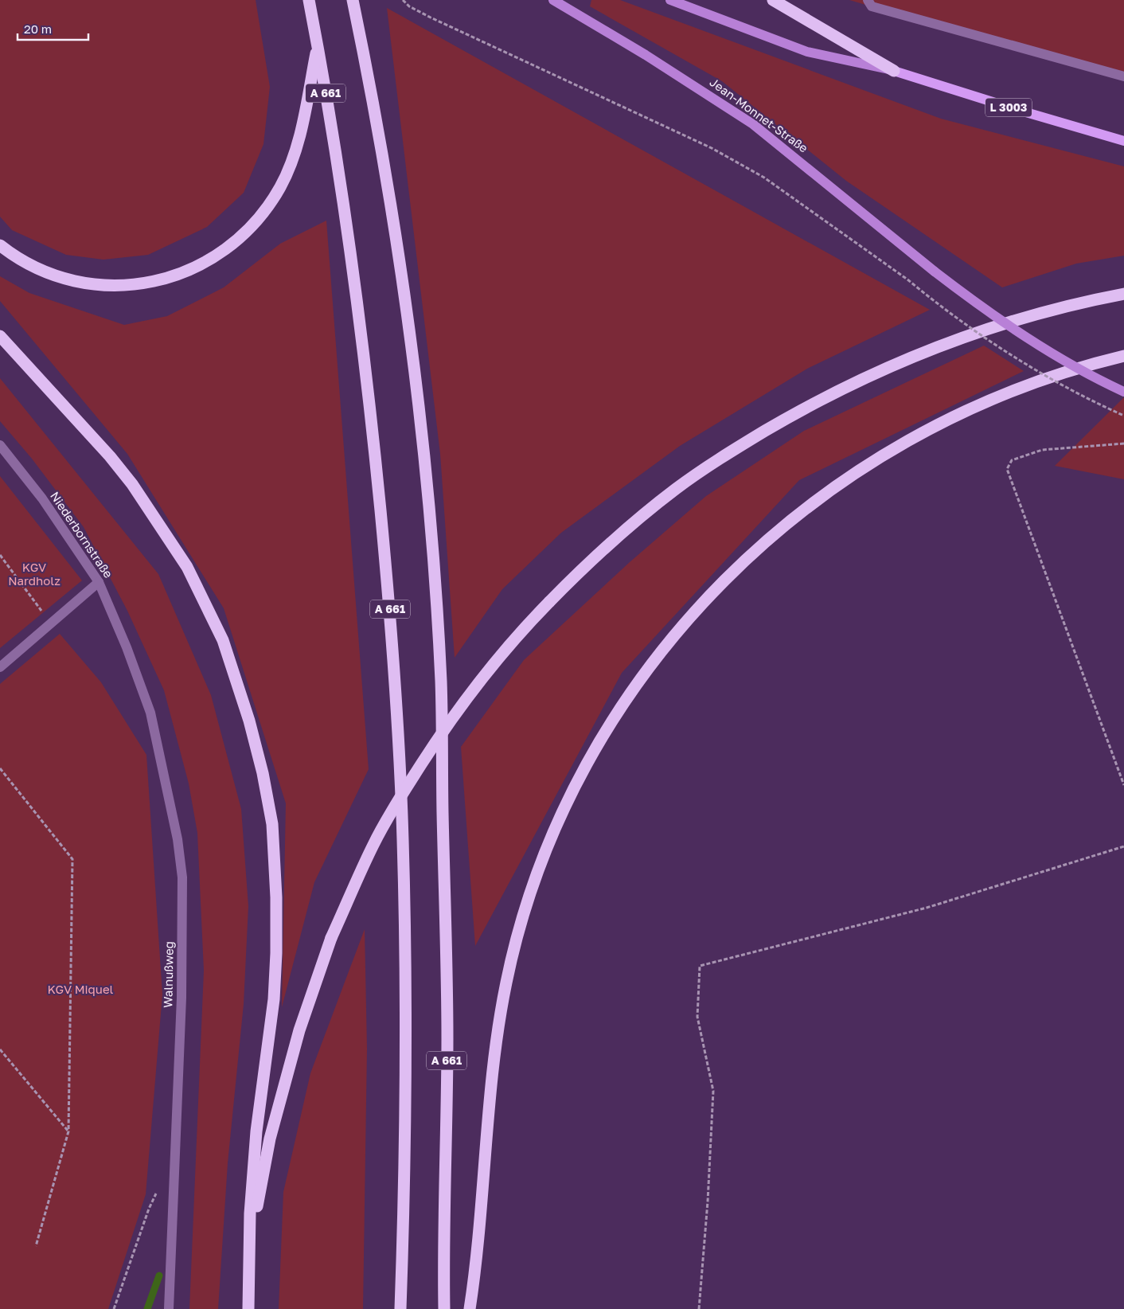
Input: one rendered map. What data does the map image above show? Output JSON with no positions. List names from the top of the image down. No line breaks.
{"streets":{"highway":["A 661"],"main road":["L 3003","Jean-Monnet-Straße"],"lane":["Niederbornstraße","Walnußweg"]},"crossings":[["Niederbornstraße","Walnußweg"]],"parks":["KGV Nardholz","KGV Miquel"],"scale_bar":"20 m"}
